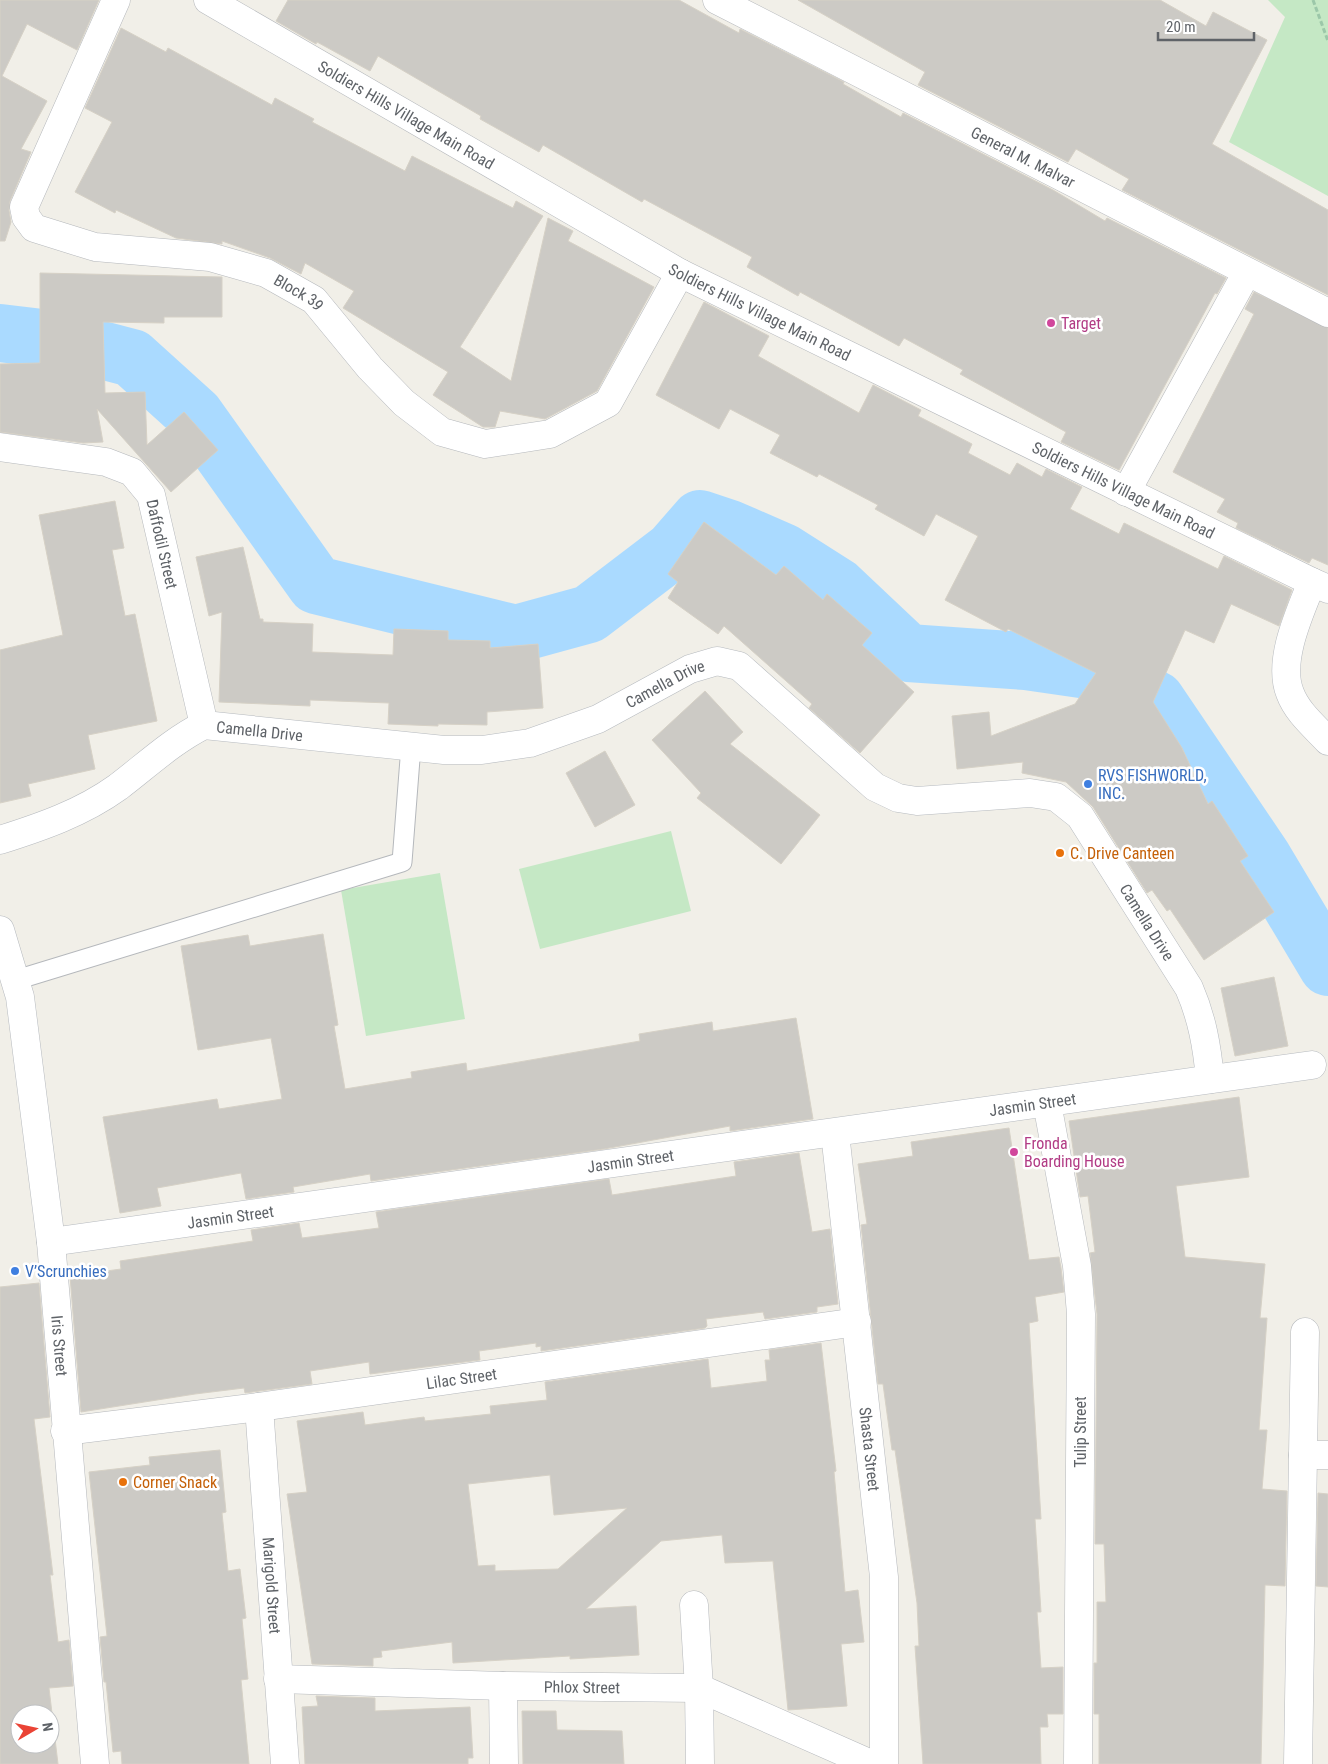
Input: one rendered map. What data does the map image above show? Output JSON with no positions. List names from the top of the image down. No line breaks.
{"streets":{"street":["Soldiers Hills Village Main Road","General M. Malvar","Block 39","Daffodil Street","Camella Drive","Jasmin Street","Iris Street","Lilac Street","Tulip Street","Shasta Street","Marigold Street","Phlox Street"]},"crossings":[["Soldiers Hills Village Main Road","Block 39"],["Daffodil Street","Camella Drive"],["Camella Drive","Jasmin Street"],["Jasmin Street","Iris Street"],["Jasmin Street","Tulip Street"],["Jasmin Street","Shasta Street"],["Iris Street","Lilac Street"],["Lilac Street","Shasta Street"],["Lilac Street","Marigold Street"],["Marigold Street","Phlox Street"]],"places":["Target","RVS FISHWORLD, INC.","C. Drive Canteen","Fronda Boarding House","V’Scrunchies","Corner Snack"],"scale_bar":"20 m","north":"right"}
